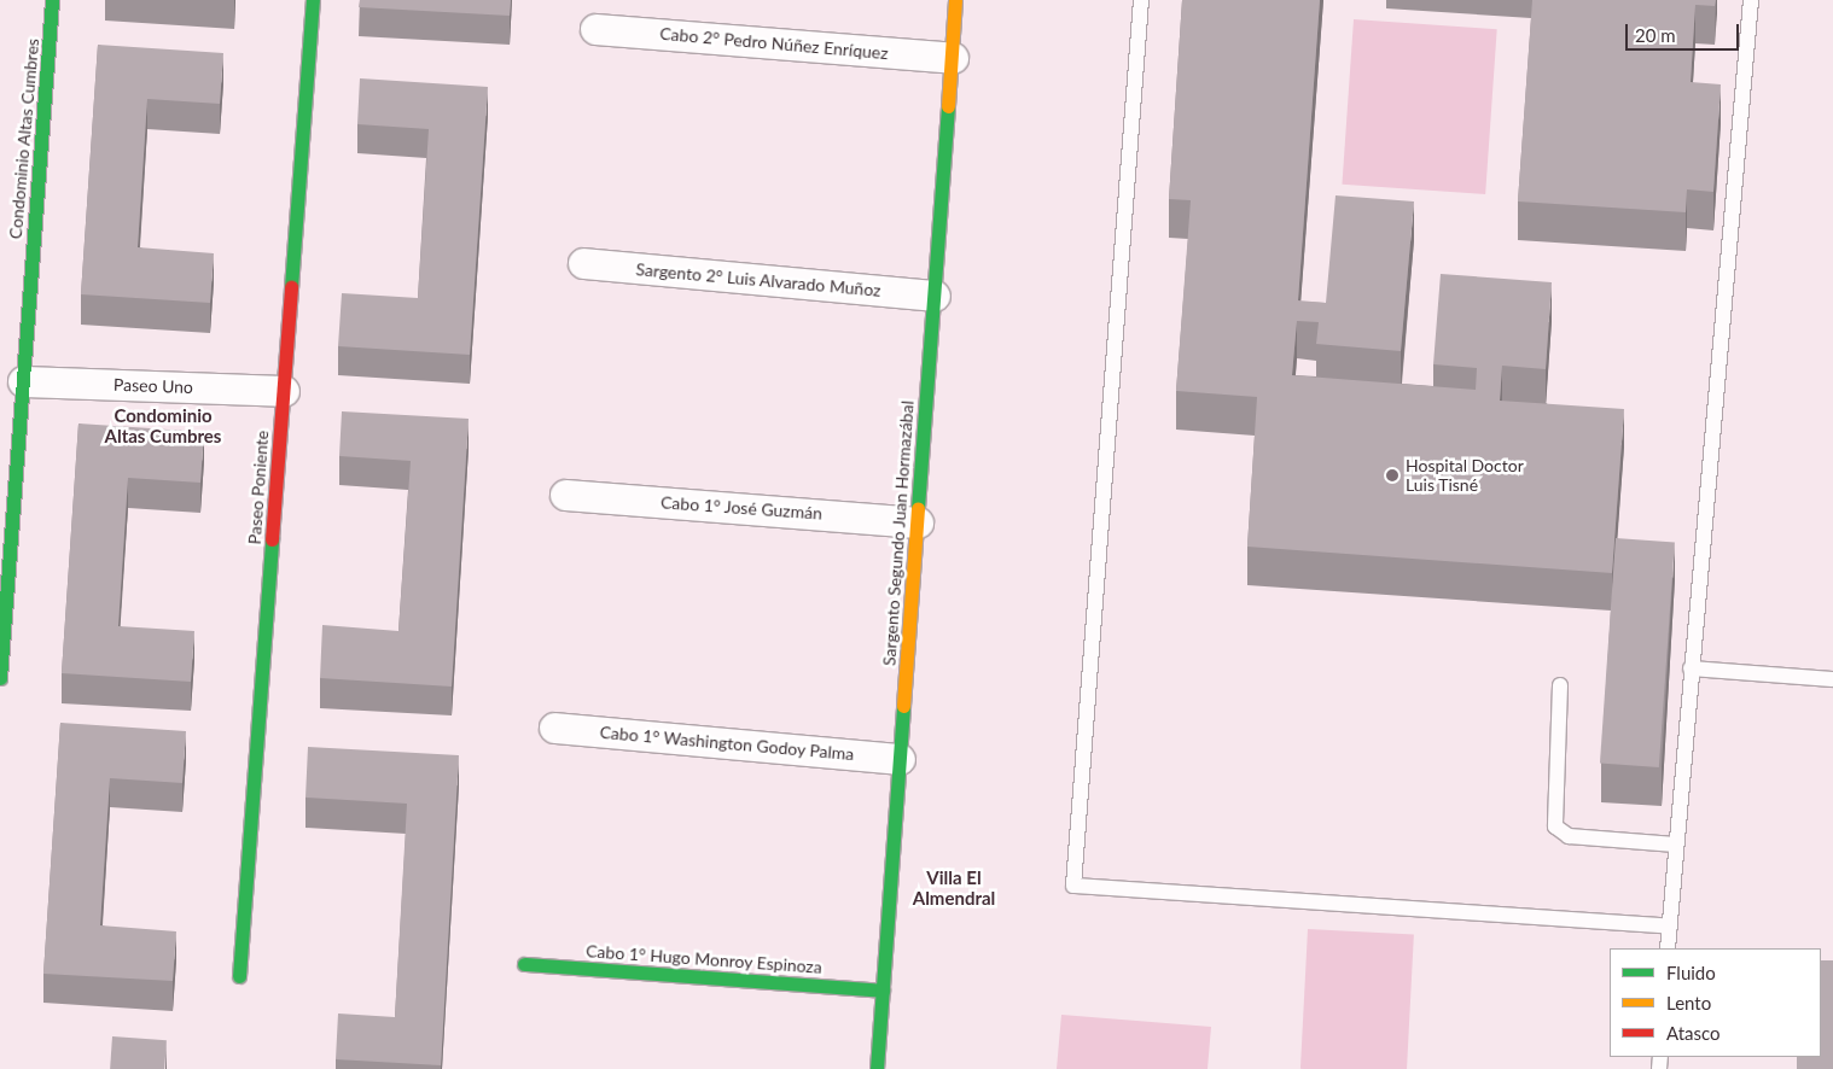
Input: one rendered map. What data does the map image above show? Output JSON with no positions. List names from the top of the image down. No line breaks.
{"streets":{"street":["Cabo 2° Pedro Núñez Enríquez","Condominio Altas Cumbres","Sargento 2° Luis Alvarado Muñoz","Paseo Uno","Paseo Poniente","Cabo 1° José Guzmán","Sargento Segundo Juan Hormazábal","Cabo 1° Washington Godoy Palma","Cabo 1° Hugo Monroy Espinoza"]},"crossings":[["Cabo 2° Pedro Núñez Enríquez","Sargento Segundo Juan Hormazábal"],["Condominio Altas Cumbres","Paseo Uno"],["Sargento 2° Luis Alvarado Muñoz","Sargento Segundo Juan Hormazábal"],["Paseo Uno","Paseo Poniente"],["Cabo 1° José Guzmán","Sargento Segundo Juan Hormazábal"],["Sargento Segundo Juan Hormazábal","Cabo 1° Washington Godoy Palma"],["Sargento Segundo Juan Hormazábal","Cabo 1° Hugo Monroy Espinoza"]],"districts":["Condominio Altas Cumbres","Villa El Almendral"],"places":["Hospital Doctor Luis Tisné"],"legend":["Fluido","Lento","Atasco"],"scale_bar":"20 m"}
